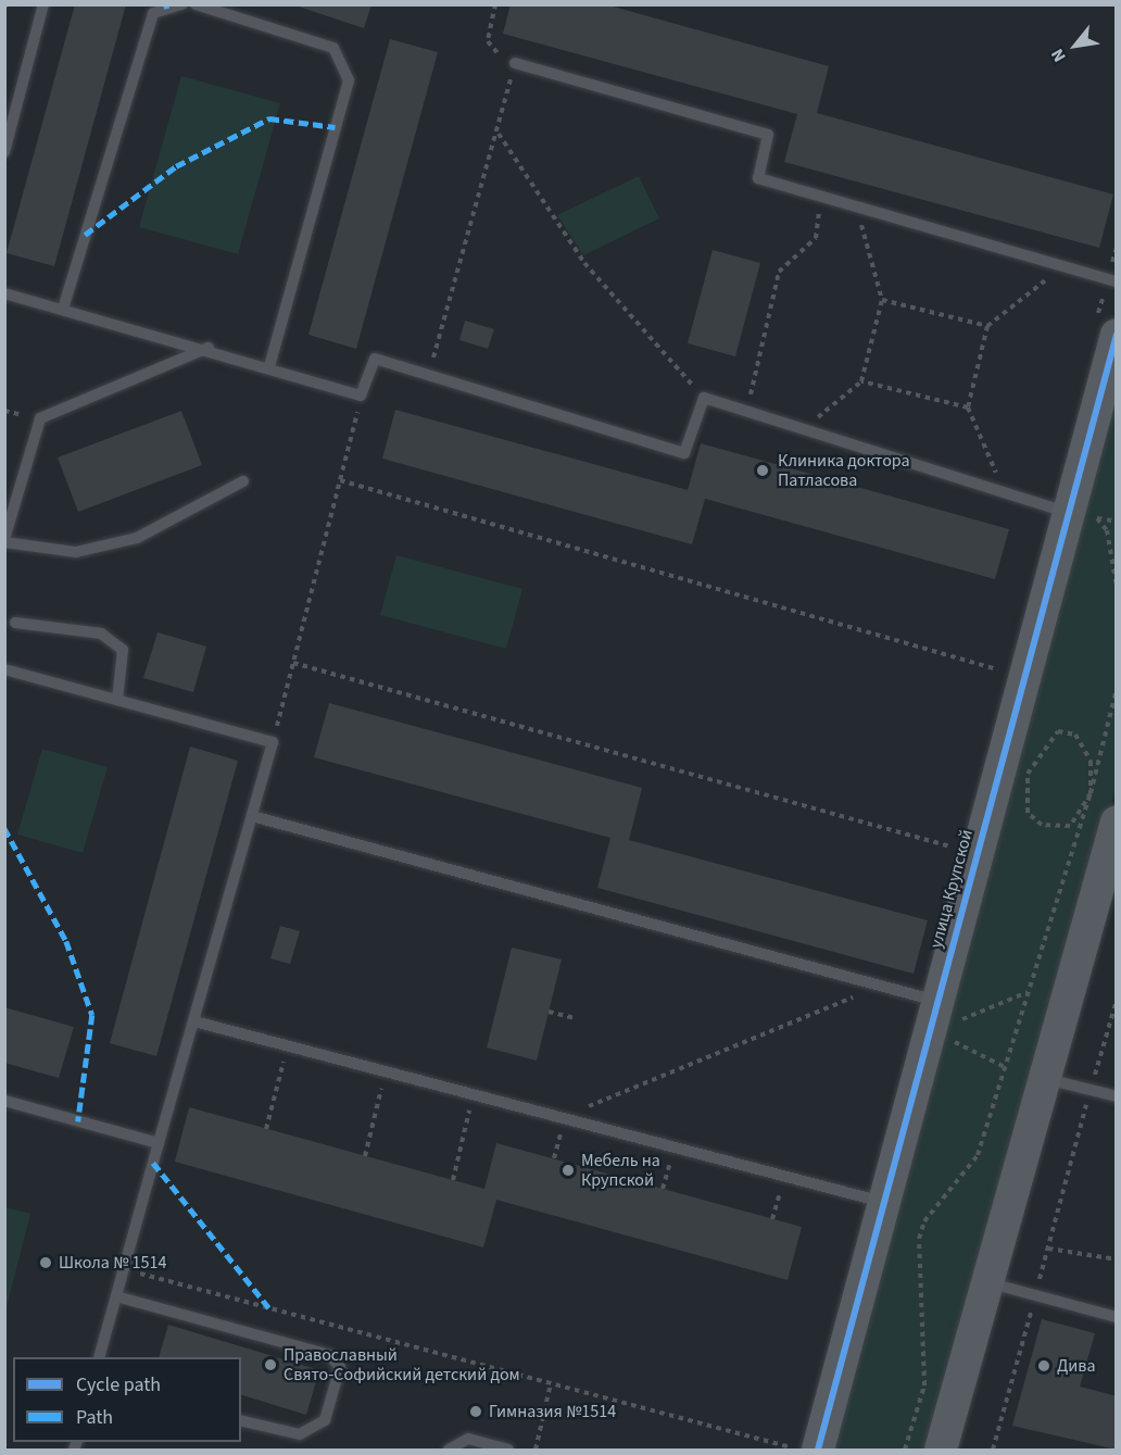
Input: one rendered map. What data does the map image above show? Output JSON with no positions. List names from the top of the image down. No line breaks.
{"streets":{"street":["улица Крупской"]},"places":["Клиника доктора Патласова","Мебель на Крупской","Школа № 1514","Православный Свято-Софийский детский дом","Дива","Гимназия №1514"],"legend":["Cycle path","Path"],"north":"bottom left"}
